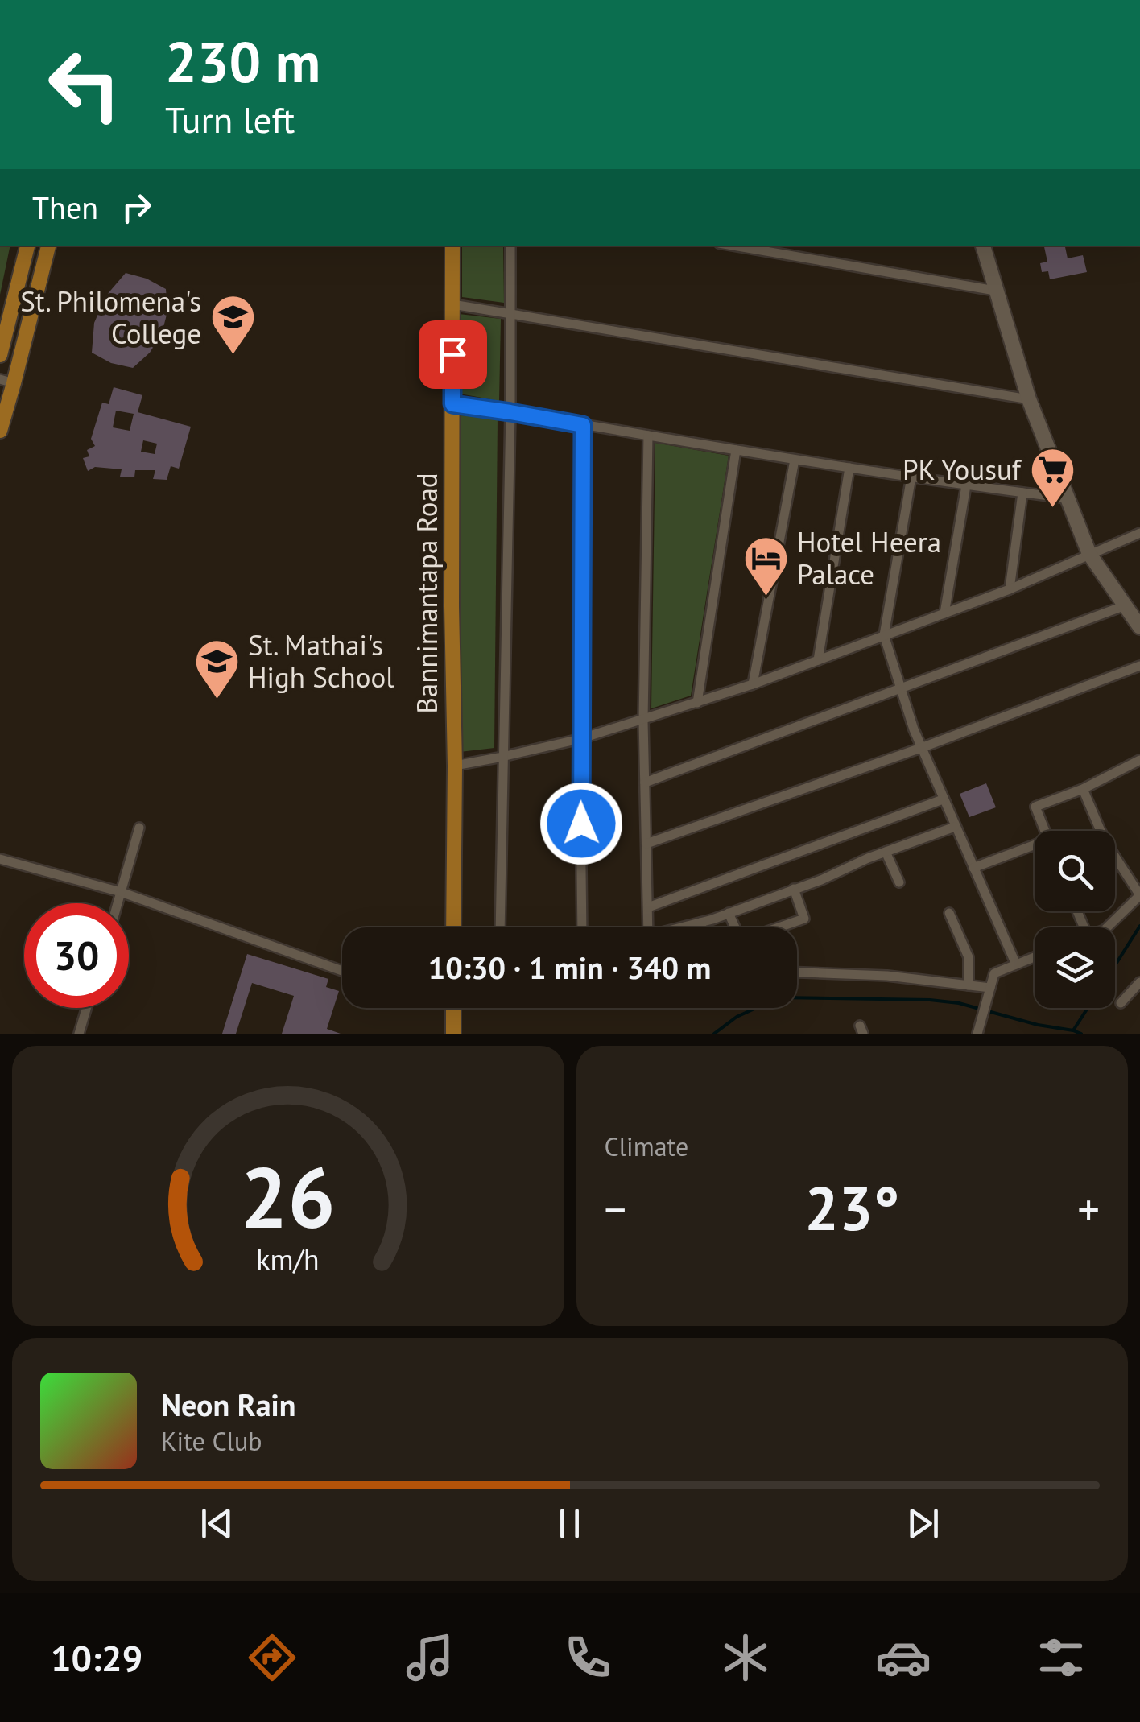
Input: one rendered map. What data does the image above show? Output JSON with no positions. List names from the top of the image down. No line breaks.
{"streets":{"main road":["Bannimantapa Road"]},"places":{"school or university":["St. Philomena's College","St. Mathai's High School"],"supermarket":["PK Yousuf"],"hotel":["Hotel Heera Palace"]},"page":{"turn":["230 m","Turn left"],"then":"Then","limit":"30","trip":"10:30 · 1 min · 340 m","tile":"Climate","heat":["−","23°","+"],"song":["Neon Rain","Kite Club"],"tabs":"10:29","gauge":["26","km/h"]}}
